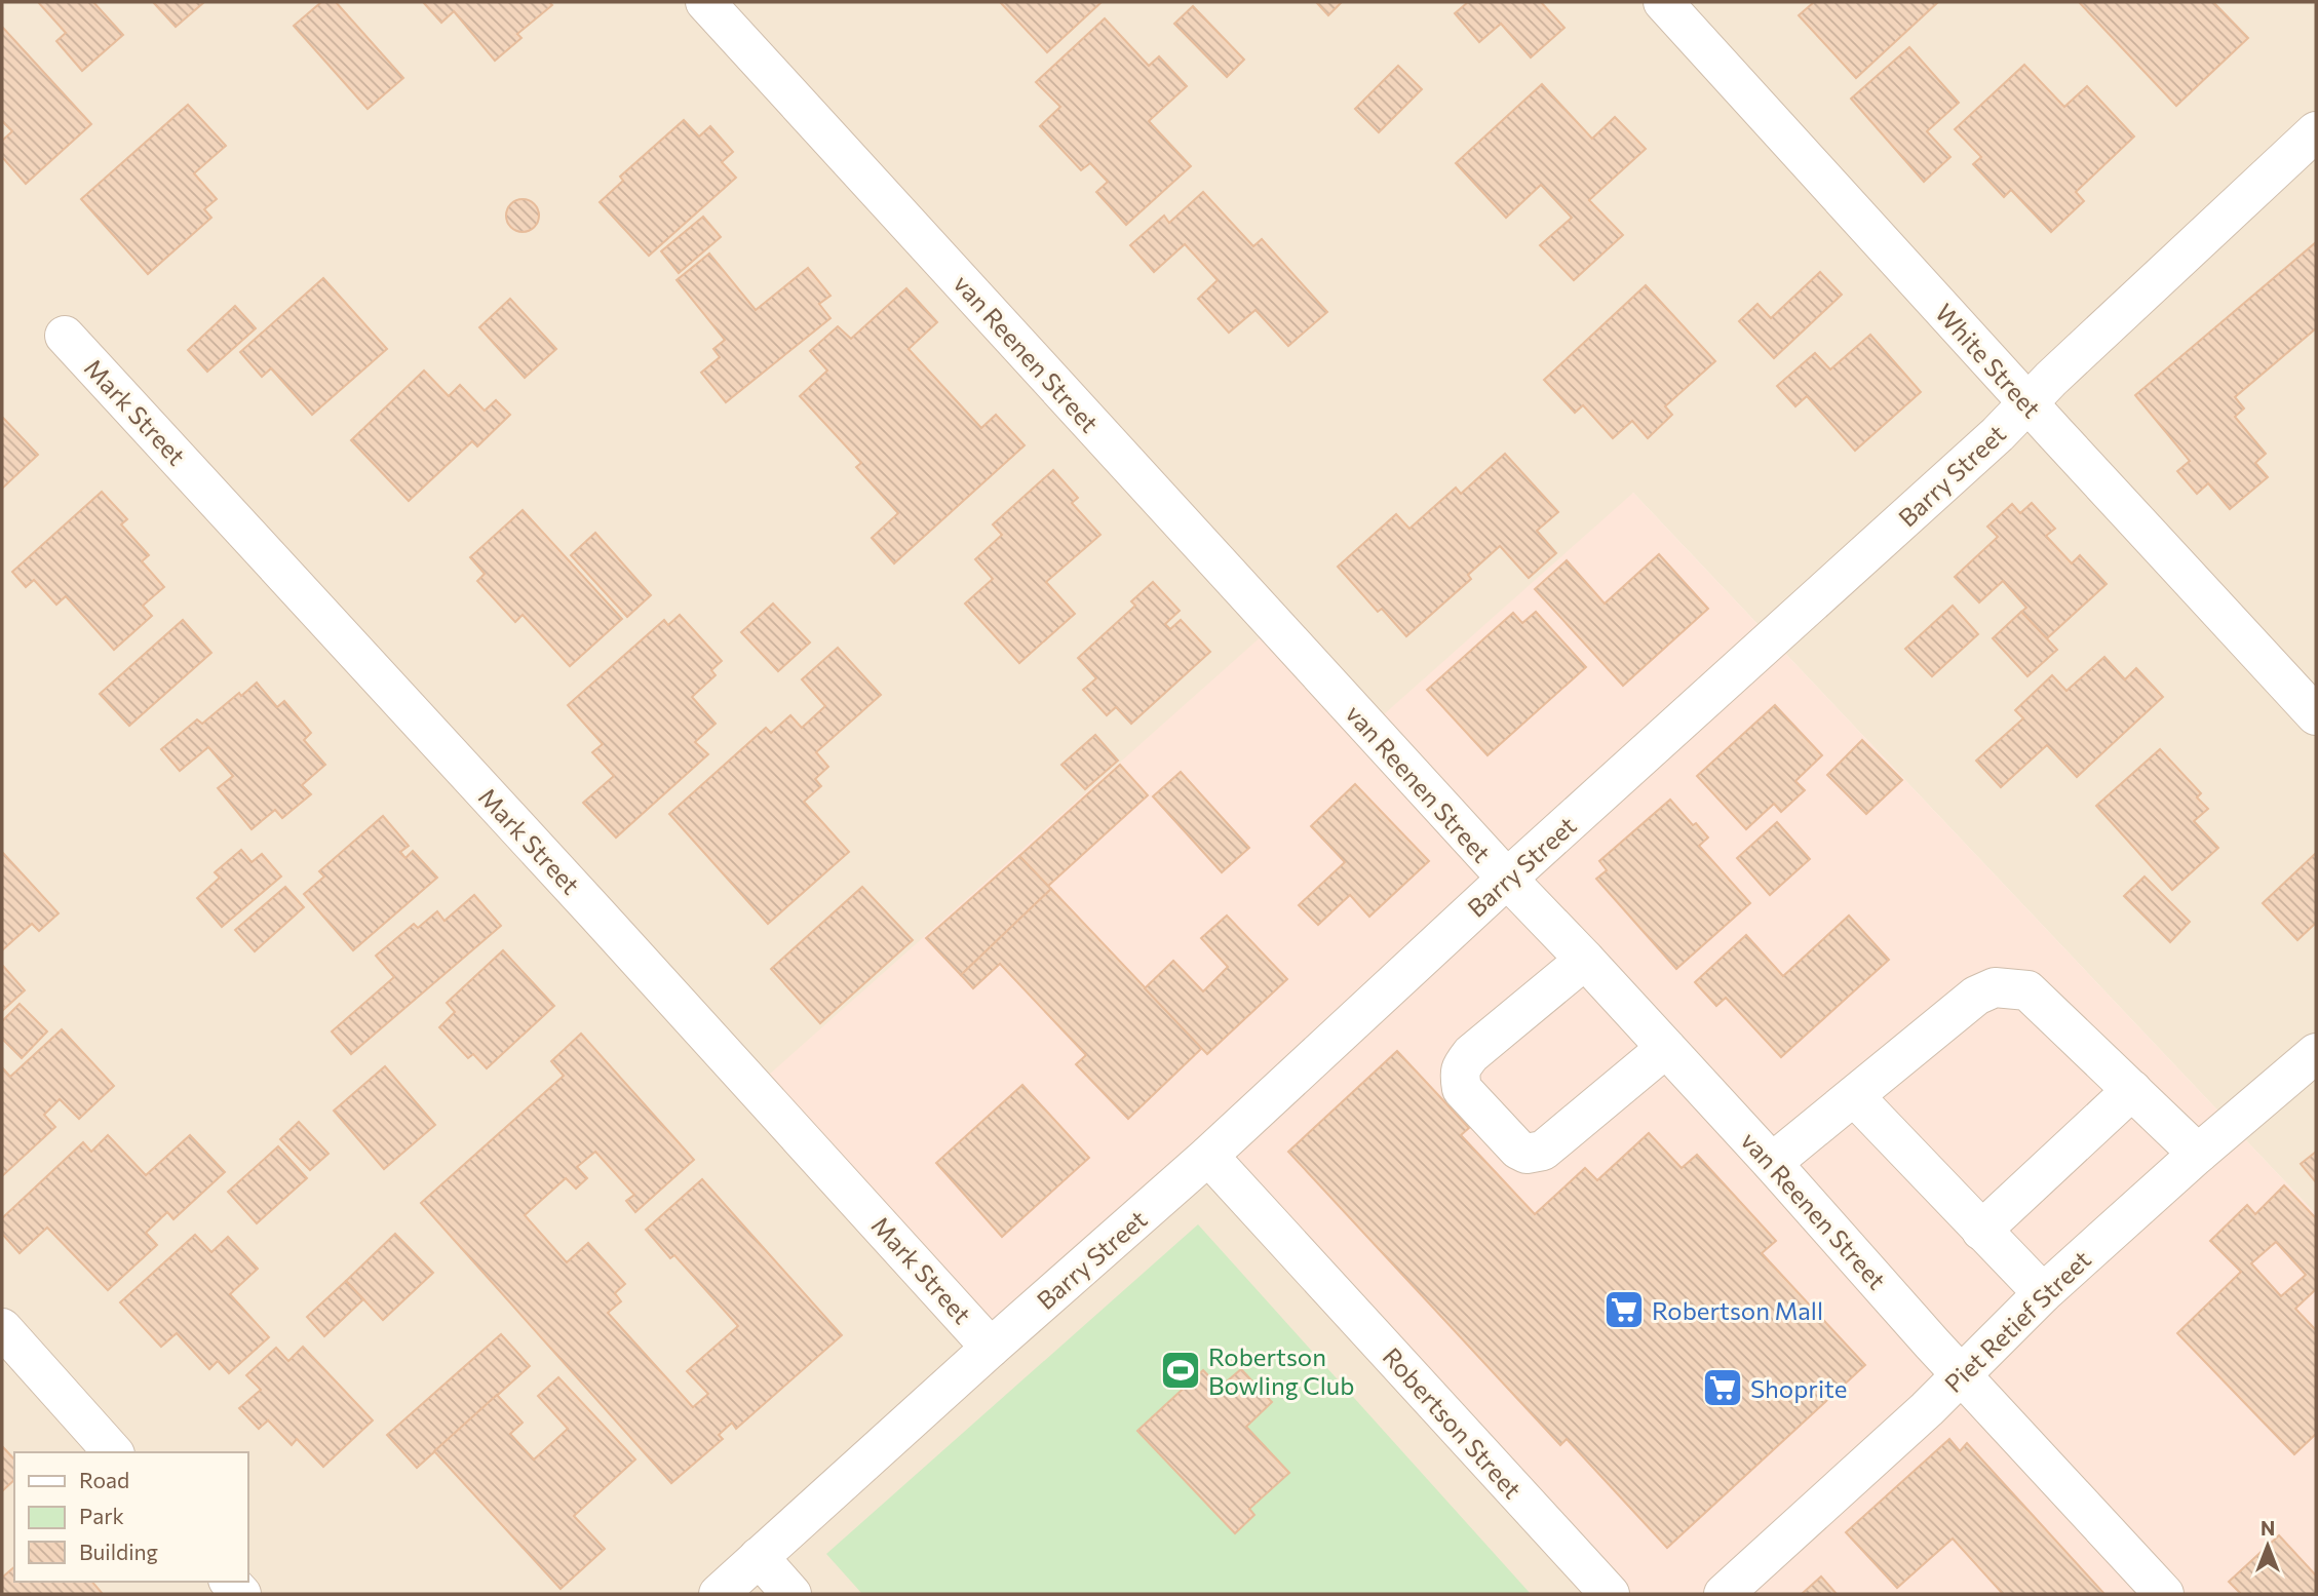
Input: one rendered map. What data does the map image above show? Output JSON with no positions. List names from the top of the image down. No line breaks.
{"streets":{"street":["van Reenen Street","White Street","Mark Street","Barry Street","Piet Retief Street","Robertson Street"]},"crossings":[["van Reenen Street","Barry Street"],["van Reenen Street","Piet Retief Street"],["White Street","Barry Street"],["Mark Street","Barry Street"],["Barry Street","Robertson Street"]],"places":{"supermarket":["Robertson Mall","Shoprite"],"sports":["Robertson Bowling Club"]},"legend":["Road","Park","Building"],"north":"top"}
